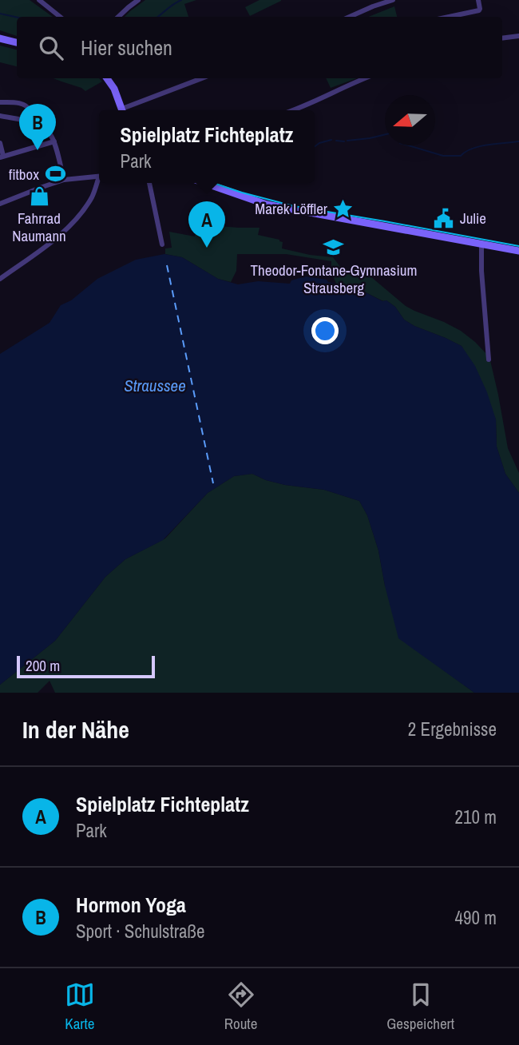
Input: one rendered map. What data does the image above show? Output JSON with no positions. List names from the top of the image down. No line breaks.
{"water":["Straussee"],"places":{"sports":["fitbox"],"shop":["Fahrrad Naumann"],"place":["Marek Löffler"],"public building":["Julie"],"school or university":["Theodor-Fontane-Gymnasium Strausberg"]},"scale_bar":"200 m","north":"left","page":{"search":"Hier suchen","pins":["B","A"],"popup":["Spielplatz Fichteplatz","Park"],"scale":"200 m","heading":["In der Nähe","2 Ergebnisse"],"list":[{"mark":"A","name":"Spielplatz Fichteplatz","note":"Park","value":"210 m"},{"mark":"B","name":"Hormon Yoga","note":"Sport · Schulstraße","value":"490 m"}],"nav":["Karte","Route","Gespeichert"]}}
